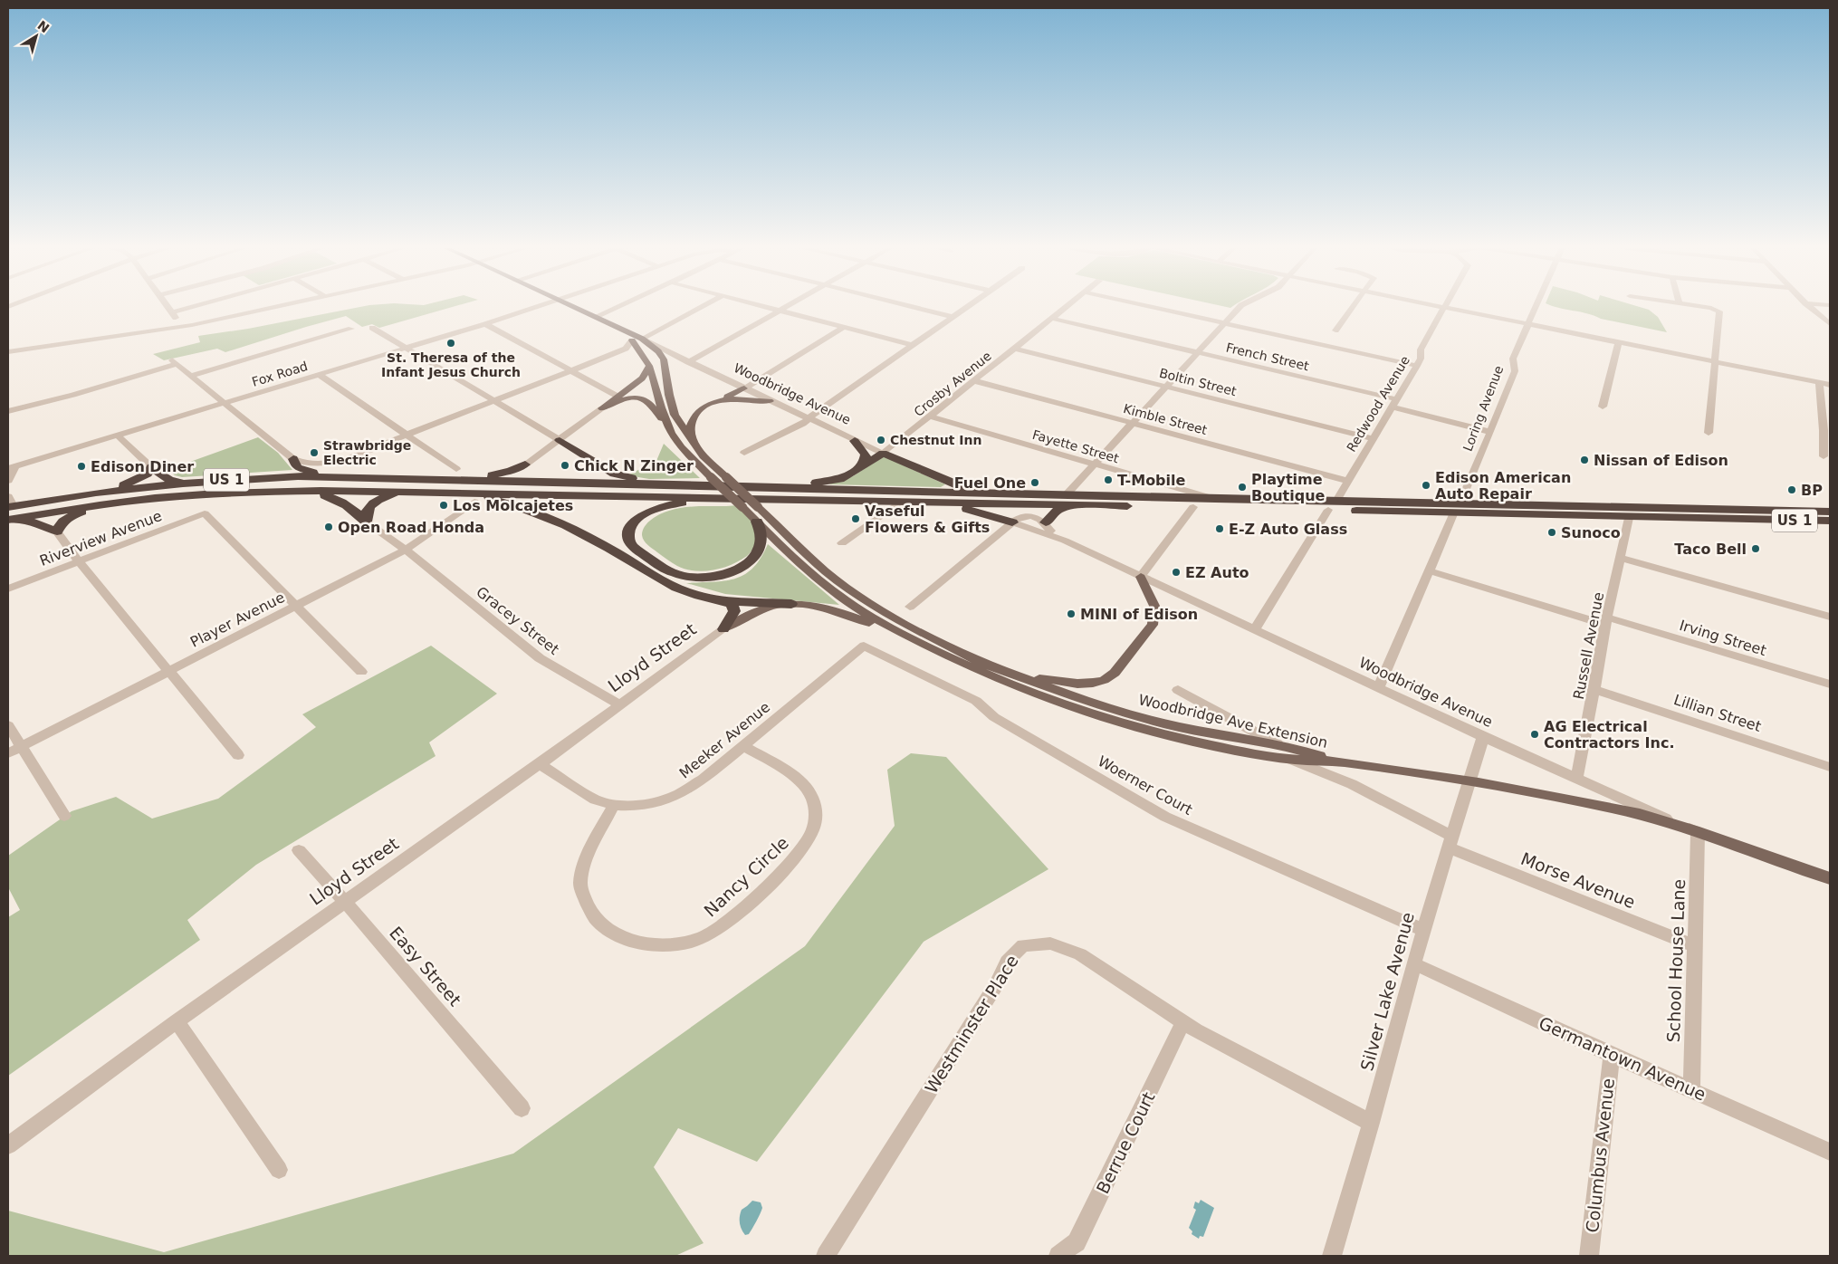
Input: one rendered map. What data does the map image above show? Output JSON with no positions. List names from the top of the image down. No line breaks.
{"streets":{"highway":["US 1"],"main road":["Woodbridge Avenue","Woodbridge Ave Extension"],"street":["French Street","Fox Road","Boltin Street","Crosby Avenue","Redwood Avenue","Loring Avenue","Kimble Street","Fayette Street","Riverview Avenue","Player Avenue","Gracey Street","Irving Street","Russell Avenue","Lloyd Street","Lillian Street","Meeker Avenue","Woerner Court","Nancy Circle","Morse Avenue","School House Lane","Easy Street","Silver Lake Avenue","Westminster Place","Germantown Avenue","Berrue Court","Columbus Avenue"]},"crossings":[["French Street","Crosby Avenue"],["French Street","Redwood Avenue"],["French Street","Loring Avenue"],["Boltin Street","Crosby Avenue"],["Boltin Street","Redwood Avenue"],["Crosby Avenue","Woodbridge Avenue"],["Crosby Avenue","Kimble Street"],["Crosby Avenue","Fayette Street"],["Woodbridge Avenue","Loring Avenue"],["Woodbridge Avenue","Russell Avenue"],["Woodbridge Avenue","Woodbridge Ave Extension"],["Woodbridge Avenue","School House Lane"],["Woodbridge Avenue","Silver Lake Avenue"],["Redwood Avenue","Kimble Street"],["Redwood Avenue","US 1"],["Loring Avenue","US 1"],["Loring Avenue","Irving Street"],["Fayette Street","US 1"],["US 1","Russell Avenue"],["US 1","Woodbridge Ave Extension"],["Riverview Avenue","Player Avenue"],["Player Avenue","Gracey Street"],["Gracey Street","Lloyd Street"],["Irving Street","Russell Avenue"],["Russell Avenue","Lillian Street"],["Lloyd Street","Meeker Avenue"],["Lloyd Street","Easy Street"],["Woodbridge Ave Extension","Morse Avenue"],["Woodbridge Ave Extension","School House Lane"],["Woodbridge Ave Extension","Silver Lake Avenue"],["Meeker Avenue","Woerner Court"],["Meeker Avenue","Nancy Circle"],["Woerner Court","Silver Lake Avenue"],["Morse Avenue","School House Lane"],["Morse Avenue","Silver Lake Avenue"],["School House Lane","Germantown Avenue"],["Silver Lake Avenue","Westminster Place"],["Silver Lake Avenue","Germantown Avenue"],["Westminster Place","Berrue Court"],["Germantown Avenue","Columbus Avenue"]],"places":["St. Theresa of the Infant Jesus Church","Chestnut Inn","Strawbridge Electric","Nissan of Edison","Chick N Zinger","Edison Diner","T-Mobile","Fuel One","Edison American Auto Repair","Playtime Boutique","BP","Los Molcajetes","Vaseful Flowers & Gifts","Open Road Honda","E-Z Auto Glass","Sunoco","Taco Bell","EZ Auto","MINI of Edison","AG Electrical Contractors Inc."],"north":"top right"}
